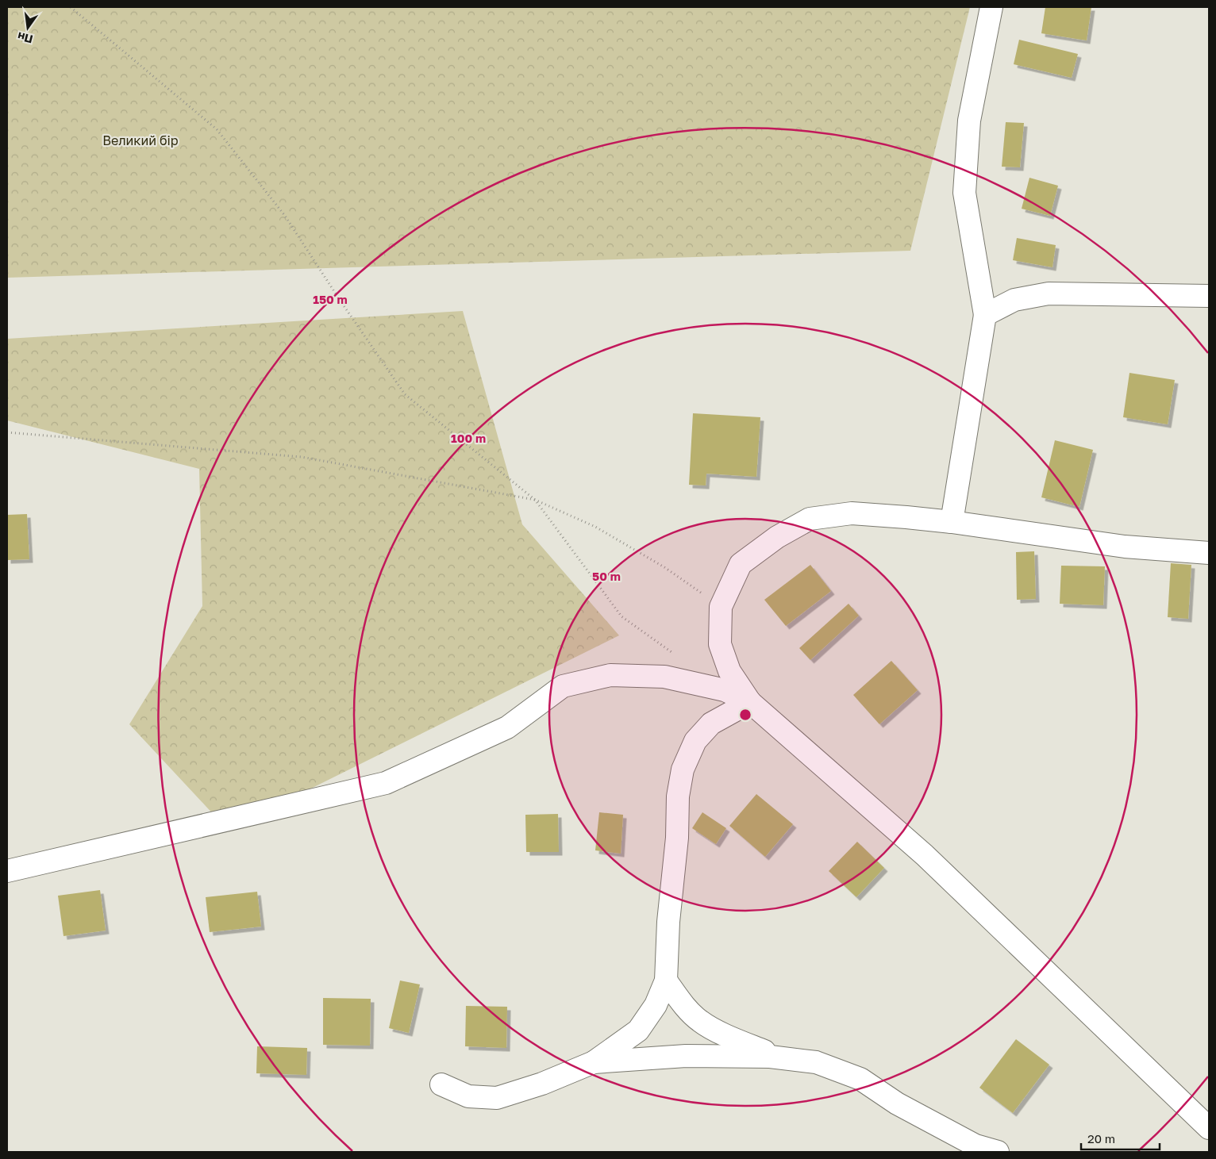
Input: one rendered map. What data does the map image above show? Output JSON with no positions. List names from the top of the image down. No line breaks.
{"parks":["Великий бір"],"scale_bar":"20 m","north":"bottom","rings":["150 m","100 m","50 m"]}
